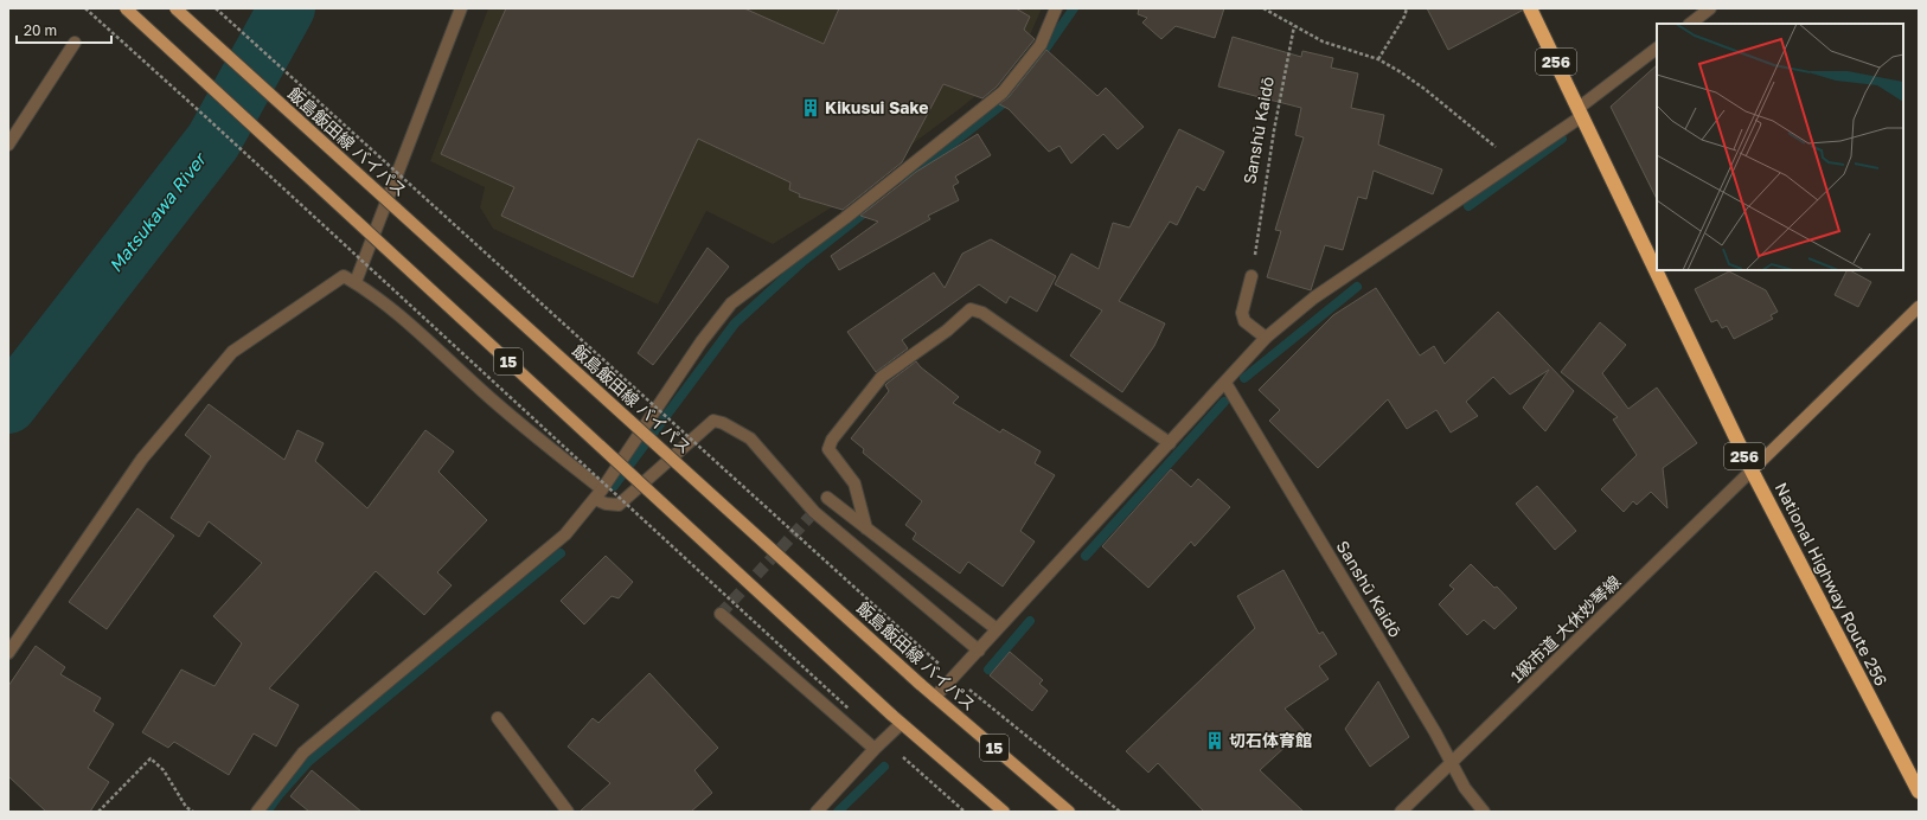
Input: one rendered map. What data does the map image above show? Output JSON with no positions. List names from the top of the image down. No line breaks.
{"streets":{"highway":["256","National Highway Route 256"],"main road":["飯島飯田線 バイパス","15"],"street":["Sanshū Kaidō","1級市道 大休妙琴線"]},"crossings":[["Sanshū Kaidō","1級市道 大休妙琴線"],["National Highway Route 256","1級市道 大休妙琴線"]],"water":["Matsukawa River"],"places":{"building":["Kikusui Sake","切石体育館"]},"scale_bar":"20 m"}
